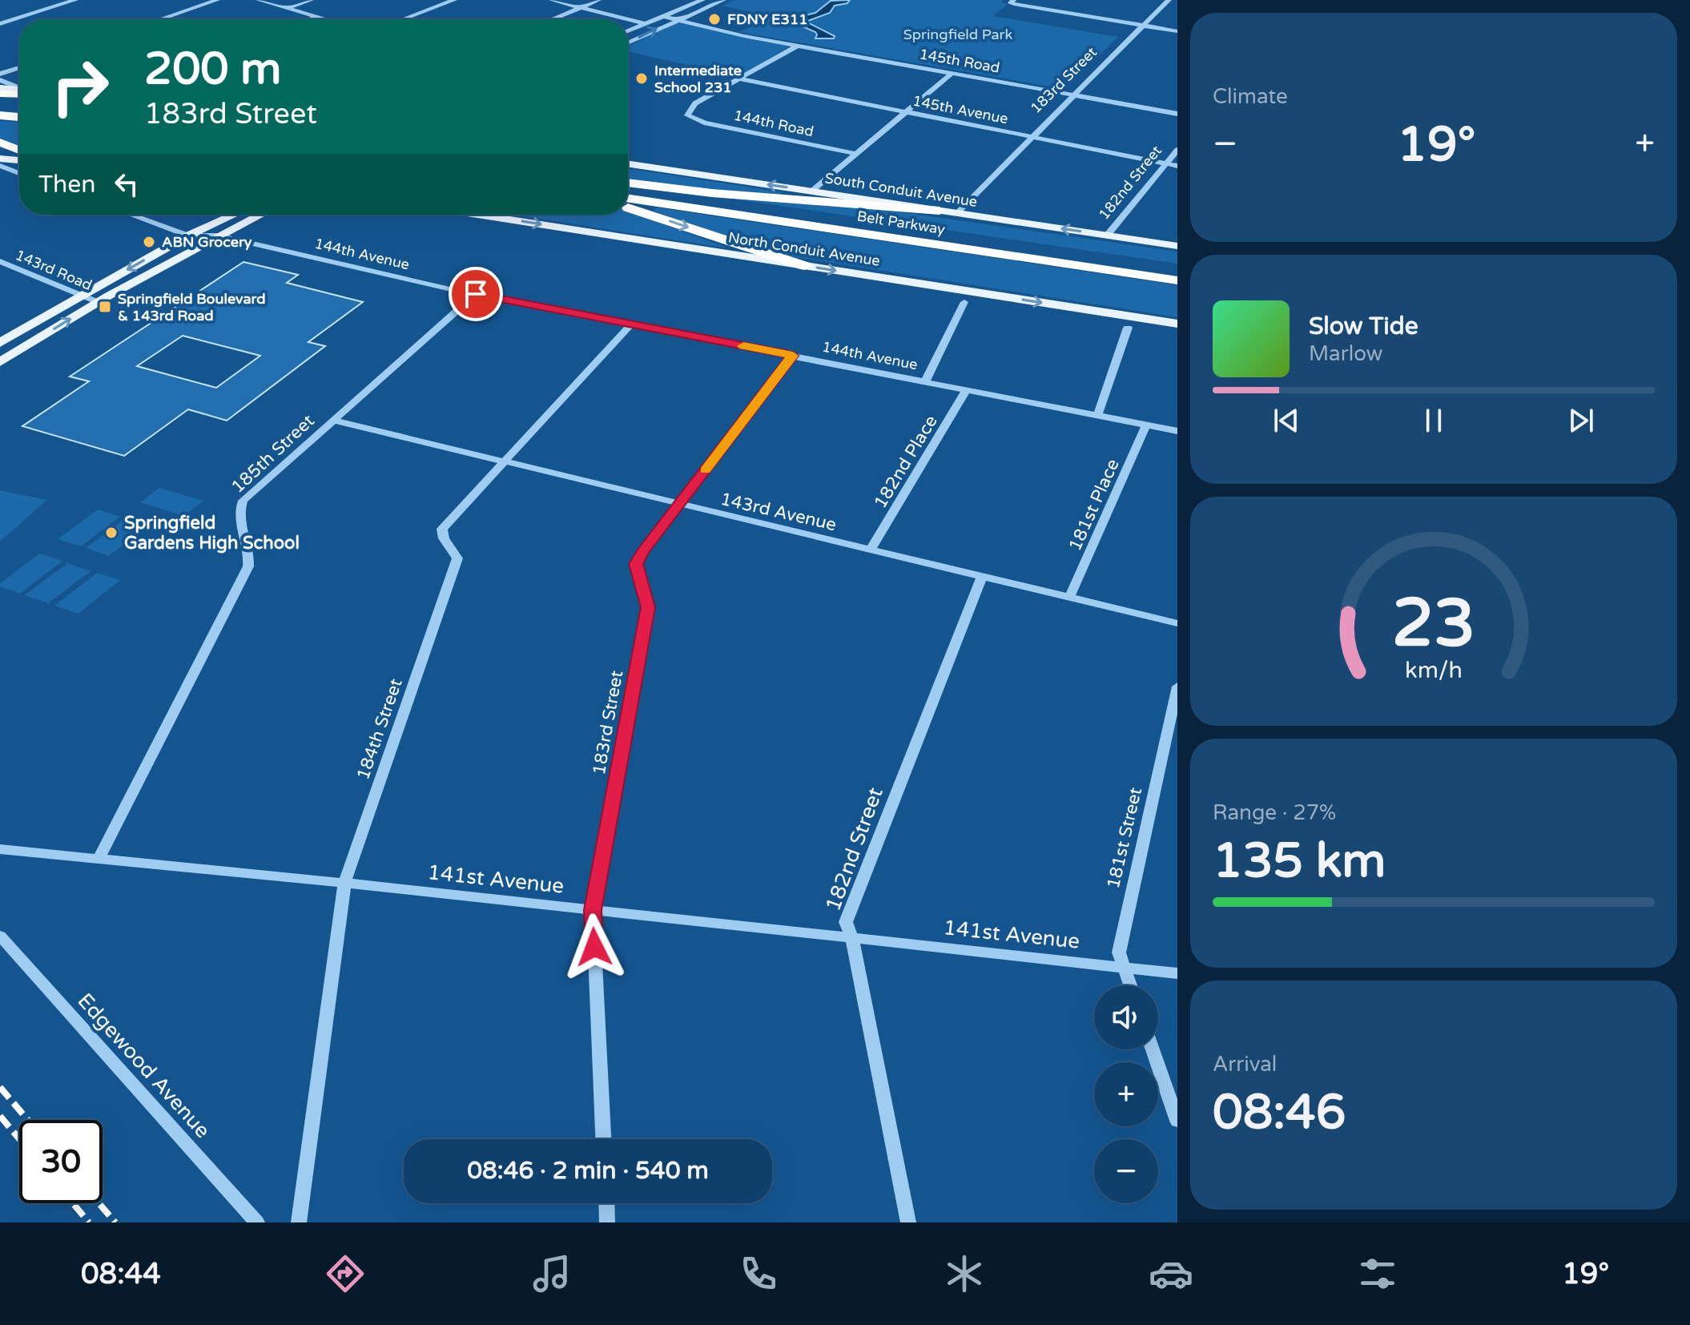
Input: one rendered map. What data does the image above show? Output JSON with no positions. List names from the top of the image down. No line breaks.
{"streets":{"highway":["Belt Parkway"],"main road":["South Conduit Avenue","North Conduit Avenue"],"street":["145th Road","183rd Street","145th Avenue","144th Road","182nd Street","144th Avenue","143rd Road","185th Street","182nd Place","181st Place","143rd Avenue","184th Street","181st Street","141st Avenue","Edgewood Avenue"]},"crossings":[["145th Road","183rd Street"],["183rd Street","145th Avenue"],["183rd Street","South Conduit Avenue"],["183rd Street","144th Avenue"],["183rd Street","143rd Avenue"],["183rd Street","141st Avenue"],["145th Avenue","144th Road"],["145th Avenue","182nd Street"],["182nd Street","South Conduit Avenue"],["182nd Street","143rd Avenue"],["182nd Street","141st Avenue"],["144th Avenue","185th Street"],["144th Avenue","182nd Place"],["144th Avenue","181st Place"],["144th Avenue","184th Street"],["185th Street","143rd Avenue"],["185th Street","141st Avenue"],["182nd Place","143rd Avenue"],["181st Place","143rd Avenue"],["143rd Avenue","184th Street"],["184th Street","141st Avenue"],["181st Street","141st Avenue"]],"one_way":["South Conduit Avenue","North Conduit Avenue"],"parks":["Springfield Park"],"places":{"other":["FDNY E311","Intermediate School 231","ABN Grocery","Springfield Gardens High School"],"transit":["Springfield Boulevard & 143rd Road"]},"page":{"tile":["Climate",["Range · 27%","135 km"],["Arrival","08:46"]],"turn":["200 m","183rd Street"],"heat":["−","19°","+"],"then":"Then","song":["Slow Tide","Marlow"],"map_buttons":["+","−"],"limit":"30","trip":"08:46 · 2 min · 540 m","tabs":["08:44","19°"],"gauge":["23","km/h"]}}
